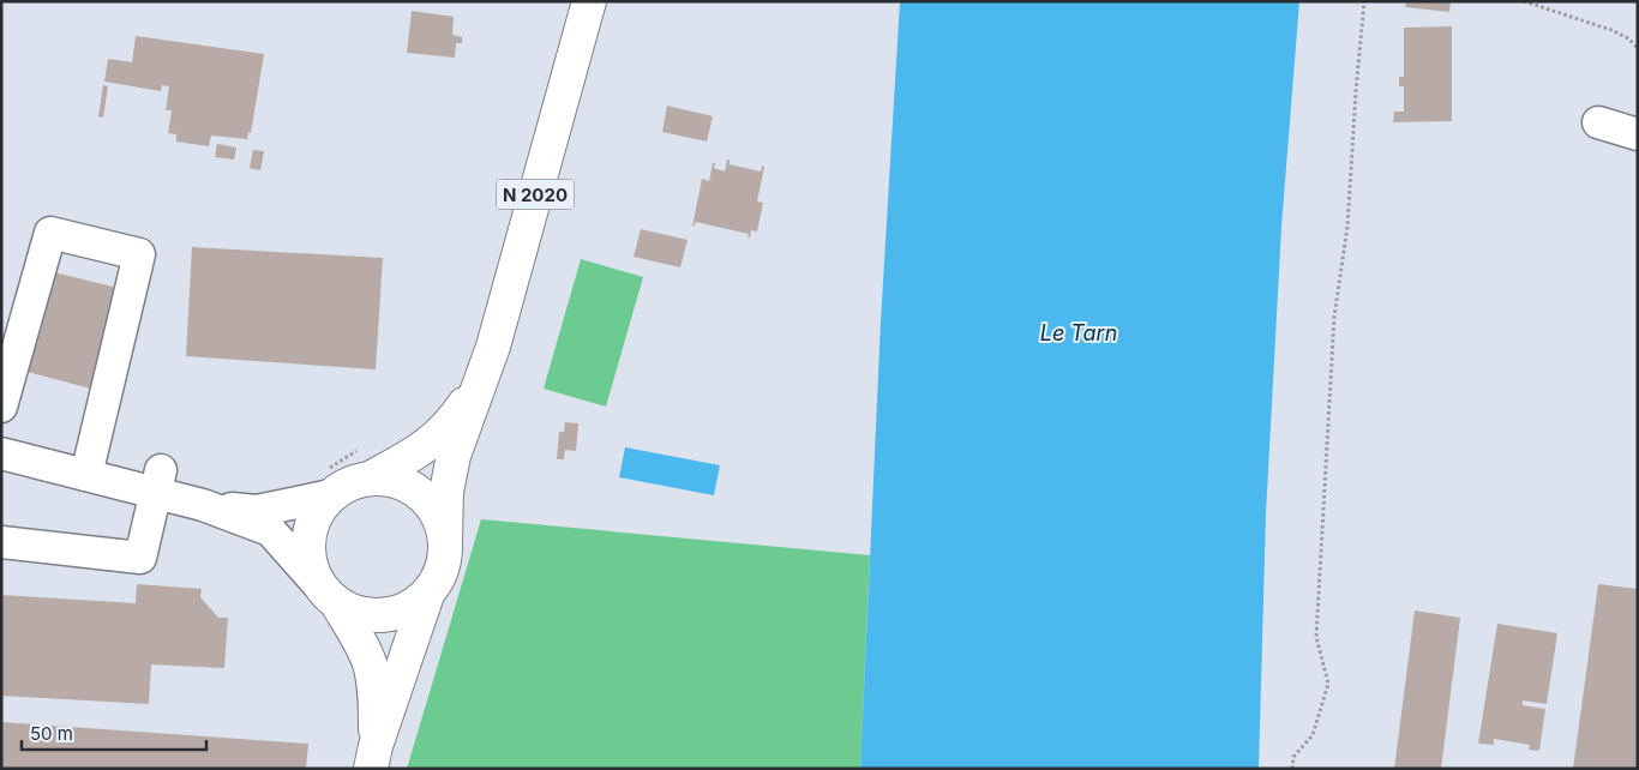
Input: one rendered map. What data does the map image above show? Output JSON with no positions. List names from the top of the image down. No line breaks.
{"streets":{"main road":["N 2020"]},"water":["Le Tarn"],"scale_bar":"50 m"}
